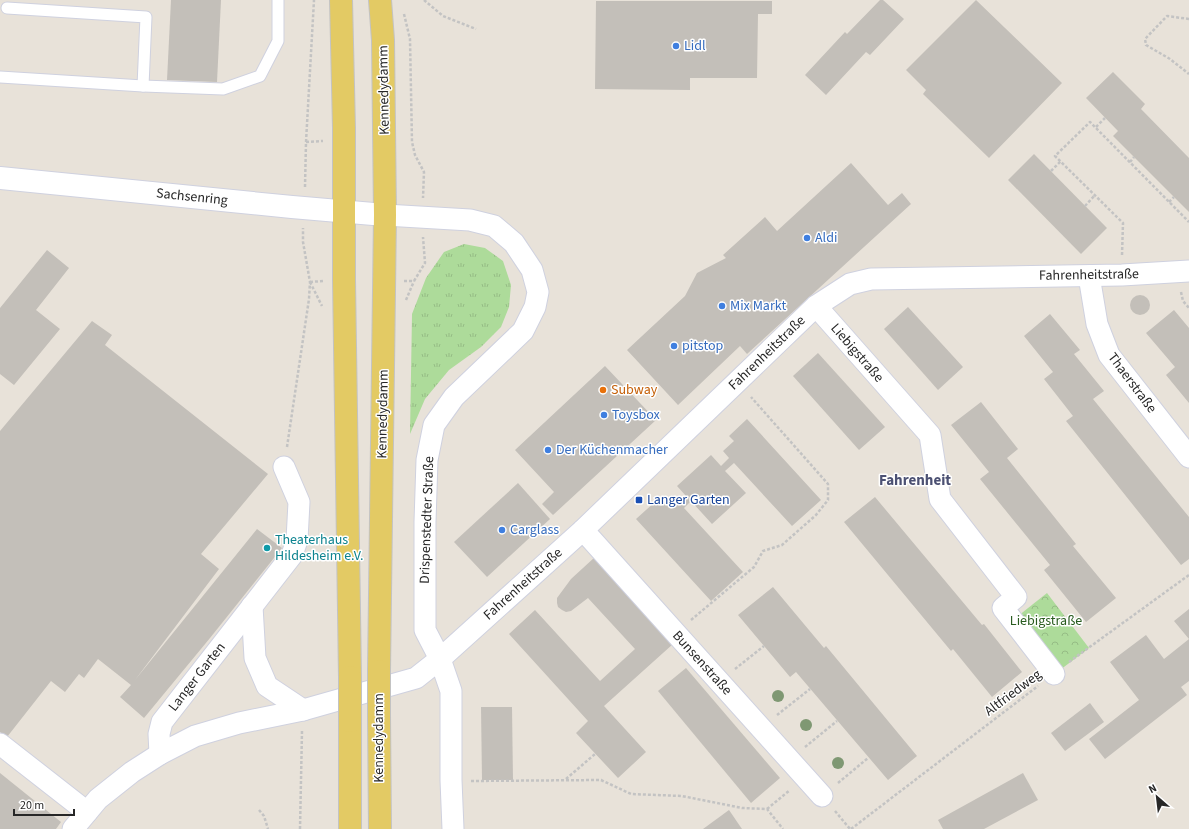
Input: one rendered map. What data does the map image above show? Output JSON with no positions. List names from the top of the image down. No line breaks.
{"streets":{"main road":["Kennedydamm"],"street":["Sachsenring","Fahrenheitstraße","Liebigstraße","Thaerstraße","Drispenstedter Straße","Bunsenstraße","Langer Garten"],"path":["Altfriedweg"]},"crossings":[["Kennedydamm","Sachsenring"],["Kennedydamm","Drispenstedter Straße"],["Sachsenring","Drispenstedter Straße"],["Fahrenheitstraße","Liebigstraße"],["Fahrenheitstraße","Thaerstraße"],["Fahrenheitstraße","Drispenstedter Straße"],["Fahrenheitstraße","Bunsenstraße"],["Liebigstraße","Altfriedweg"]],"districts":["Fahrenheit"],"parks":["Liebigstraße"],"places":{"other":["Lidl","Aldi","Mix Markt","pitstop","Subway","Toysbox","Der Küchenmacher","Carglass","Theaterhaus Hildesheim e.V."],"transit":["Langer Garten"]},"scale_bar":"20 m","north":"top left"}
